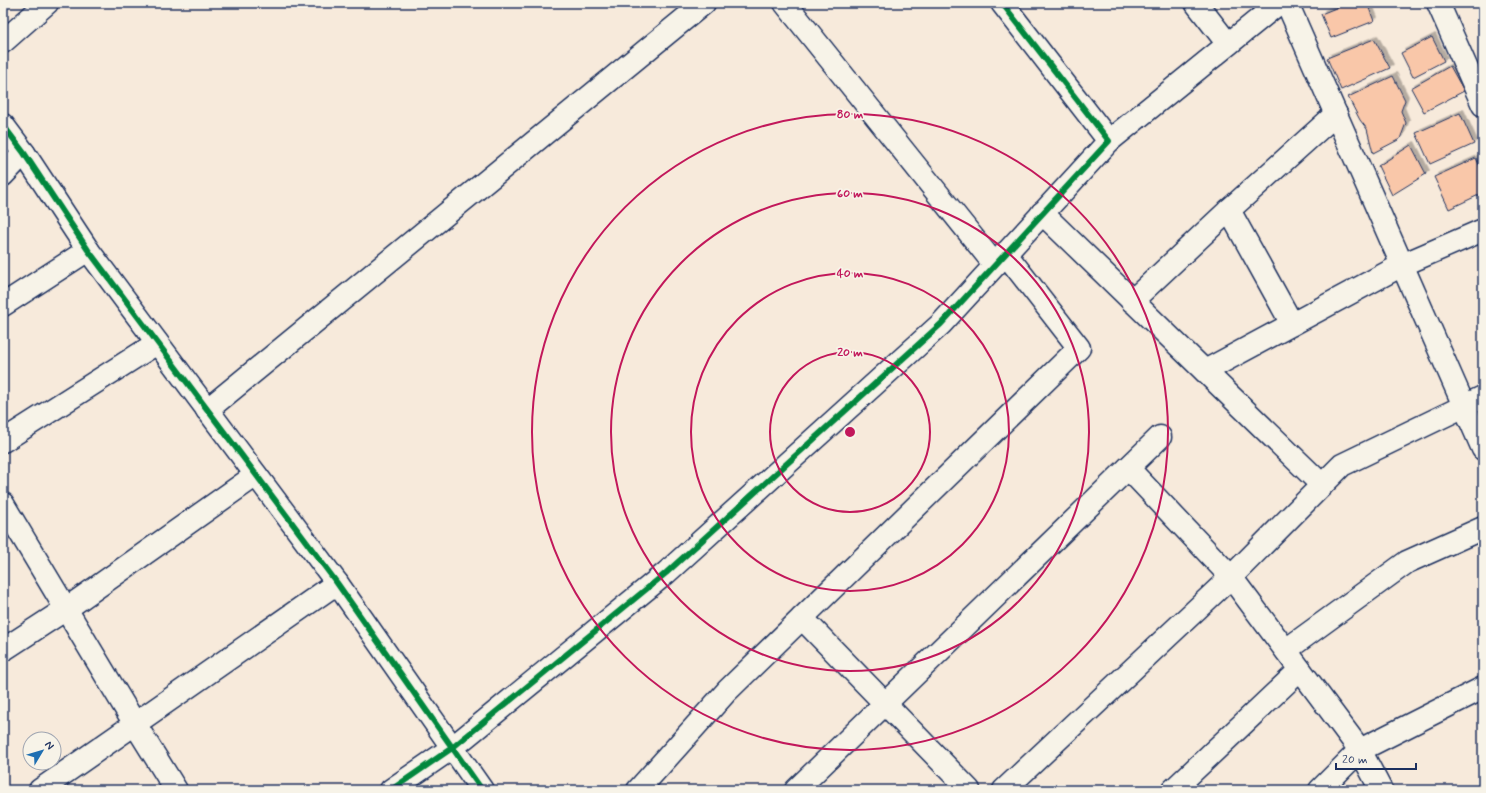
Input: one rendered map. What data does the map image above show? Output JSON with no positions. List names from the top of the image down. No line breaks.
{"scale_bar":"20 m","north":"top right","rings":["80 m","60 m","40 m","20 m"]}
